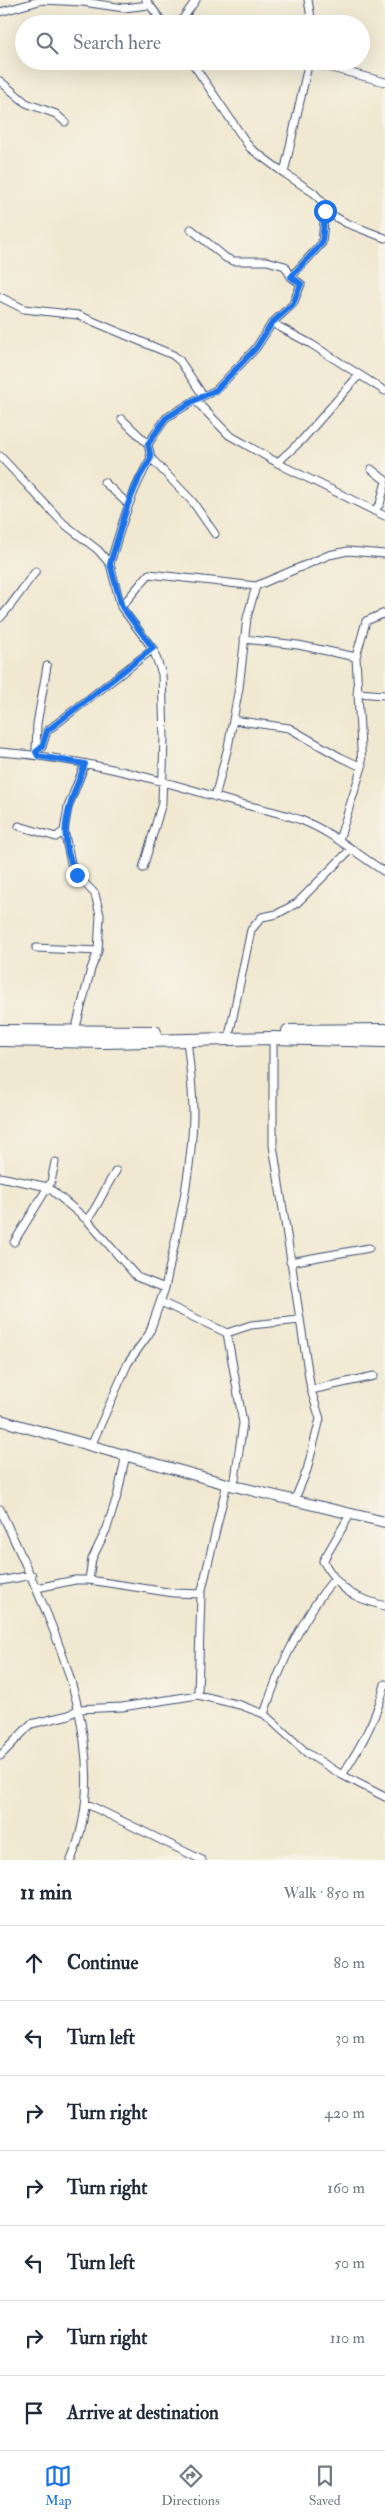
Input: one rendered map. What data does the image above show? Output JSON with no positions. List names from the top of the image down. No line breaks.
{"page":{"search":"Search here","heading":["11 min","Walk · 850 m"],"list":[["Continue","80 m"],["Turn left","30 m"],["Turn right","420 m"],["Turn right","160 m"],["Turn left","50 m"],["Turn right","110 m"],"Arrive at destination"],"nav":["Map","Directions","Saved"]}}
